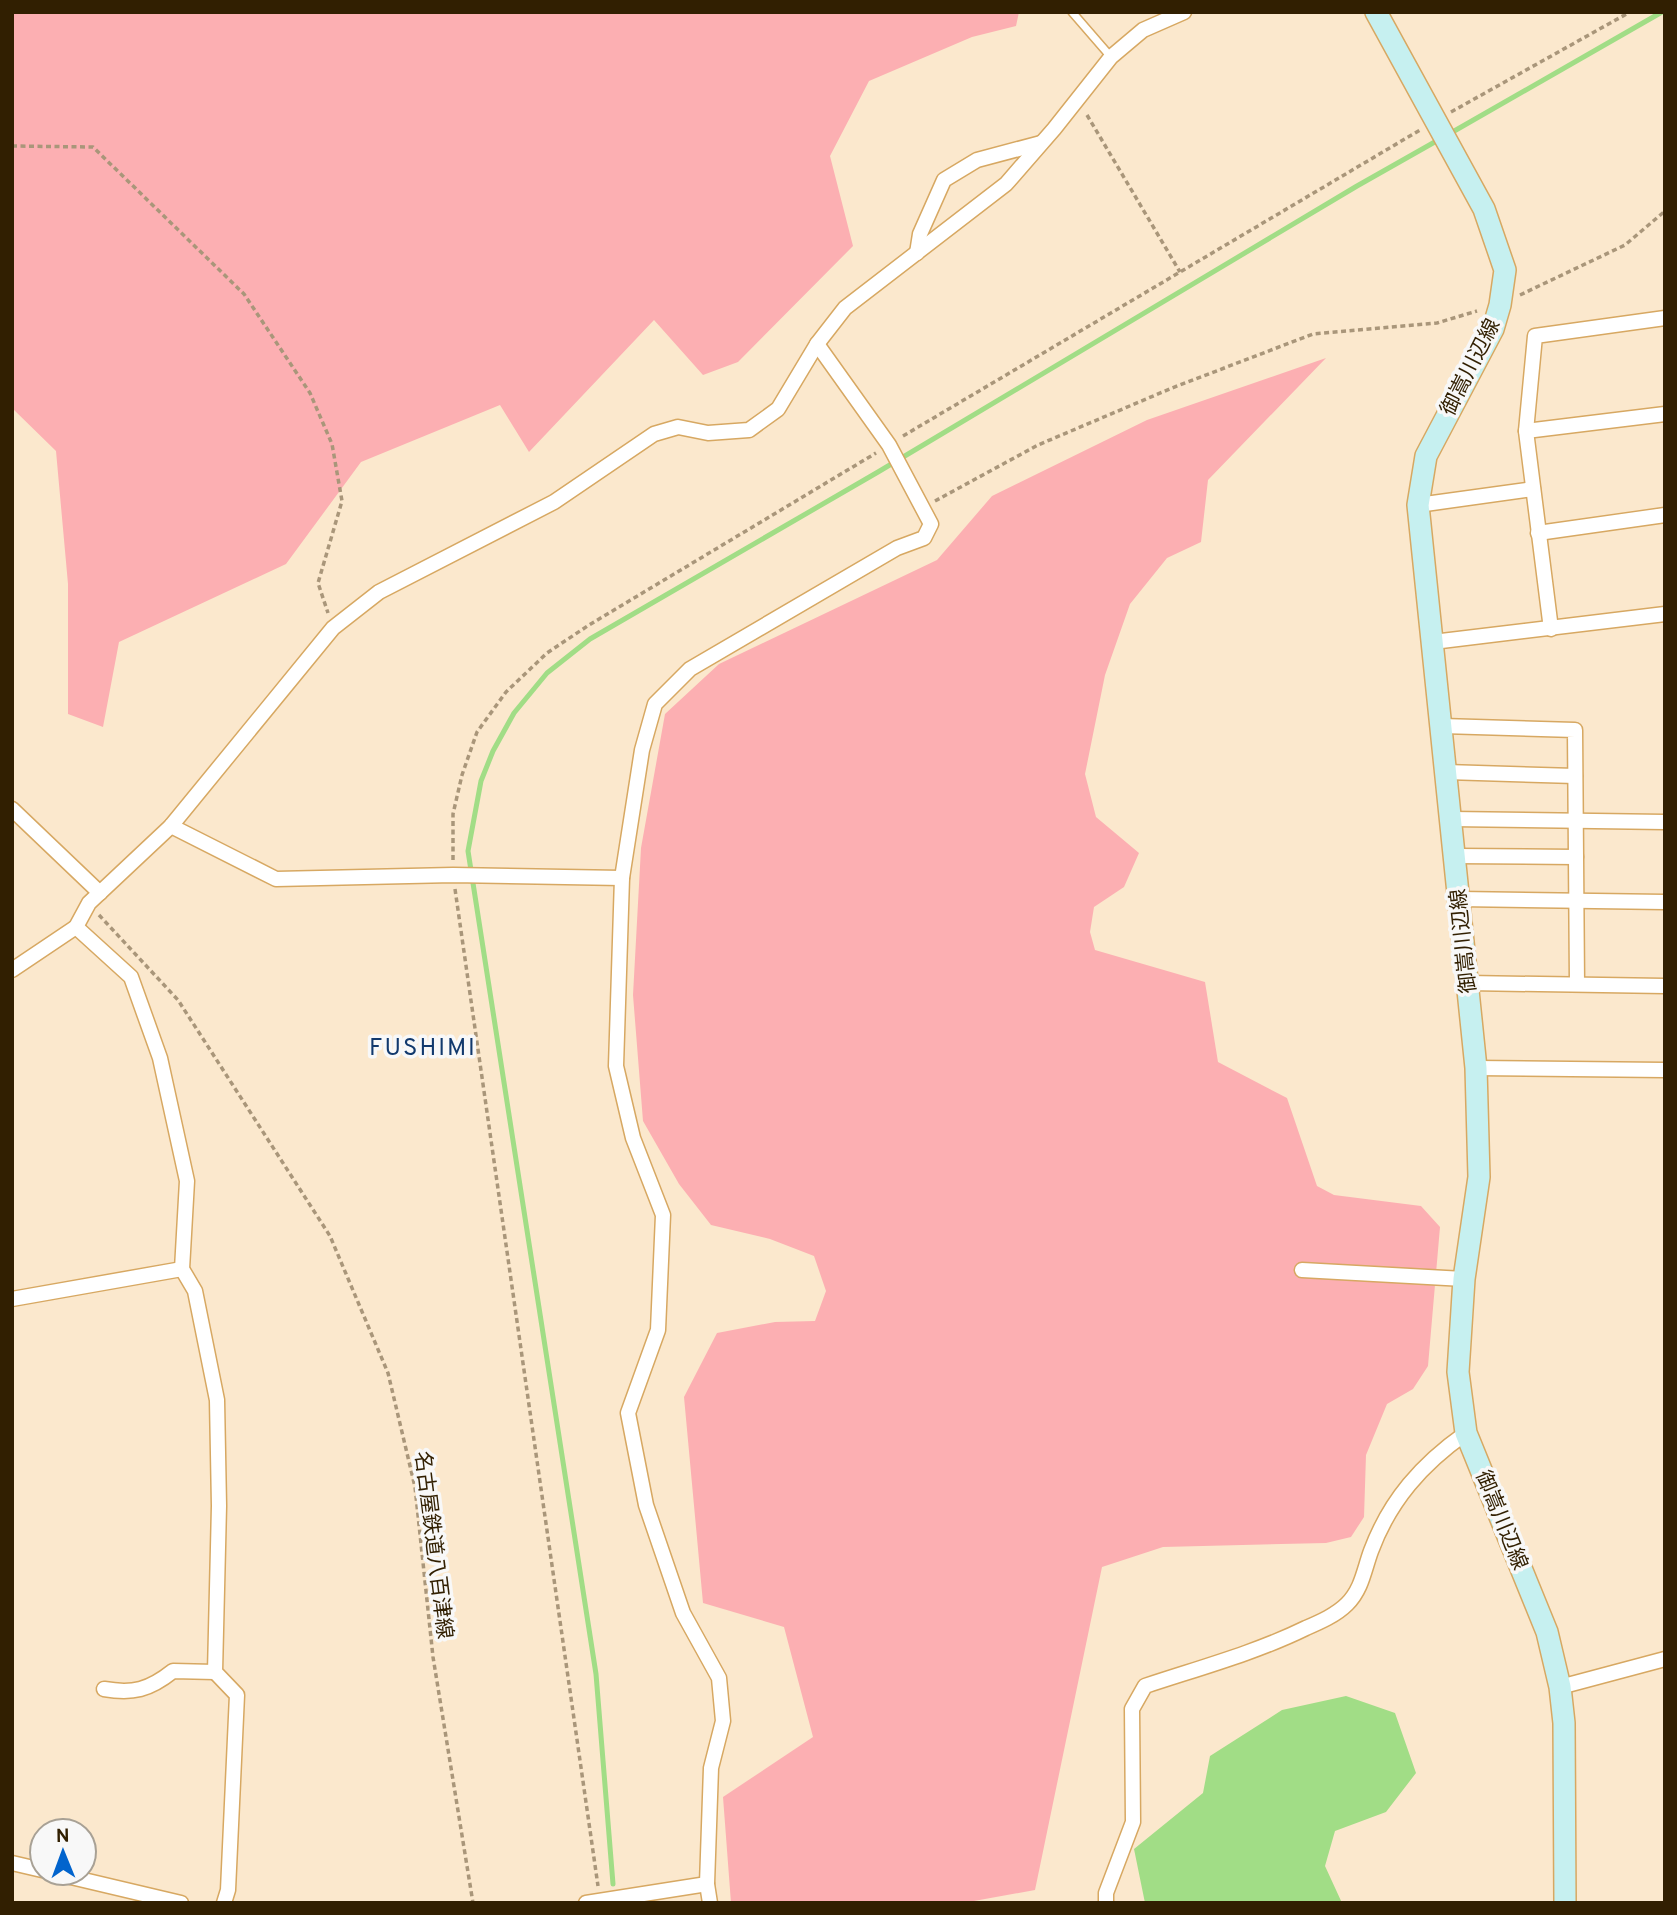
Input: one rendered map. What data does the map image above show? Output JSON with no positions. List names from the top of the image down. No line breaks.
{"streets":{"main road":["御嵩川辺線"],"path":["名古屋鉄道八百津線"]},"districts":["FUSHIMI"],"north":"top"}
